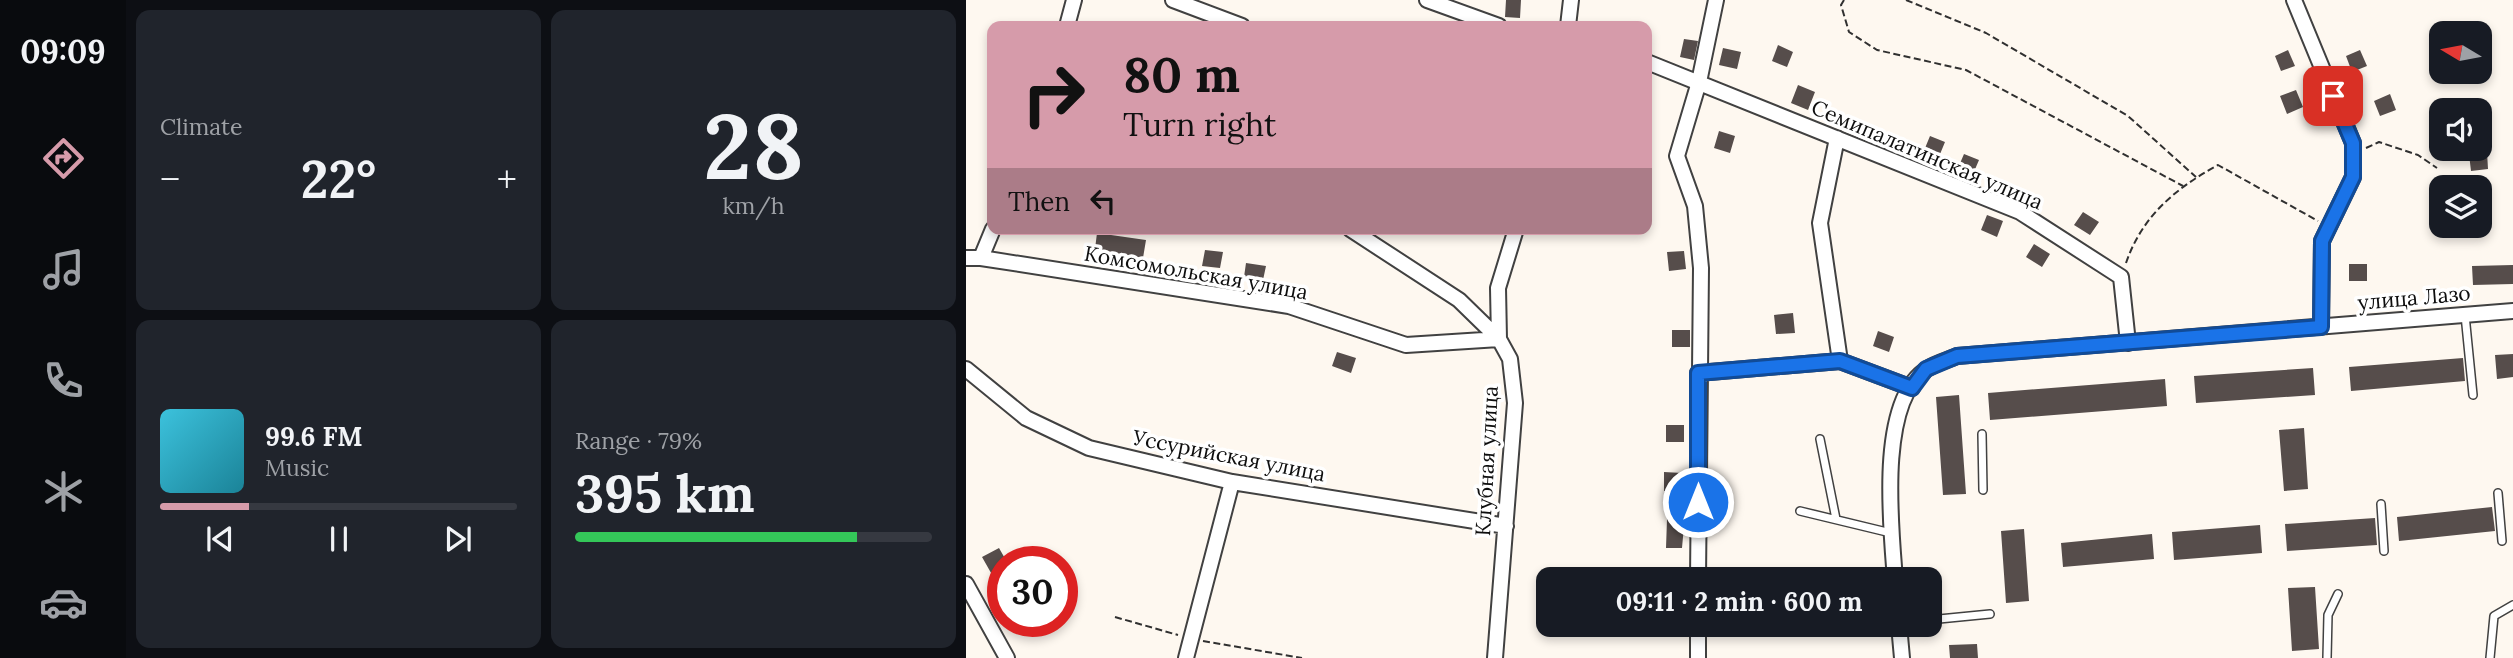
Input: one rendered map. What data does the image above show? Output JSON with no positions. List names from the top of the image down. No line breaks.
{"streets":{"street":["Семипалатинская улица","Комсомольская улица","улица Лазо","Уссурийская улица","Клубная улица"]},"crossings":[["Комсомольская улица","Клубная улица"],["Уссурийская улица","Клубная улица"]],"north":"left","page":{"tabs":"09:09","tile":["Climate",["28","km/h"],["Range · 79%","395 km"]],"turn":["80 m","Turn right"],"heat":["−","22°","+"],"then":"Then","song":["99.6 FM","Music"],"limit":"30","trip":"09:11 · 2 min · 600 m"}}
